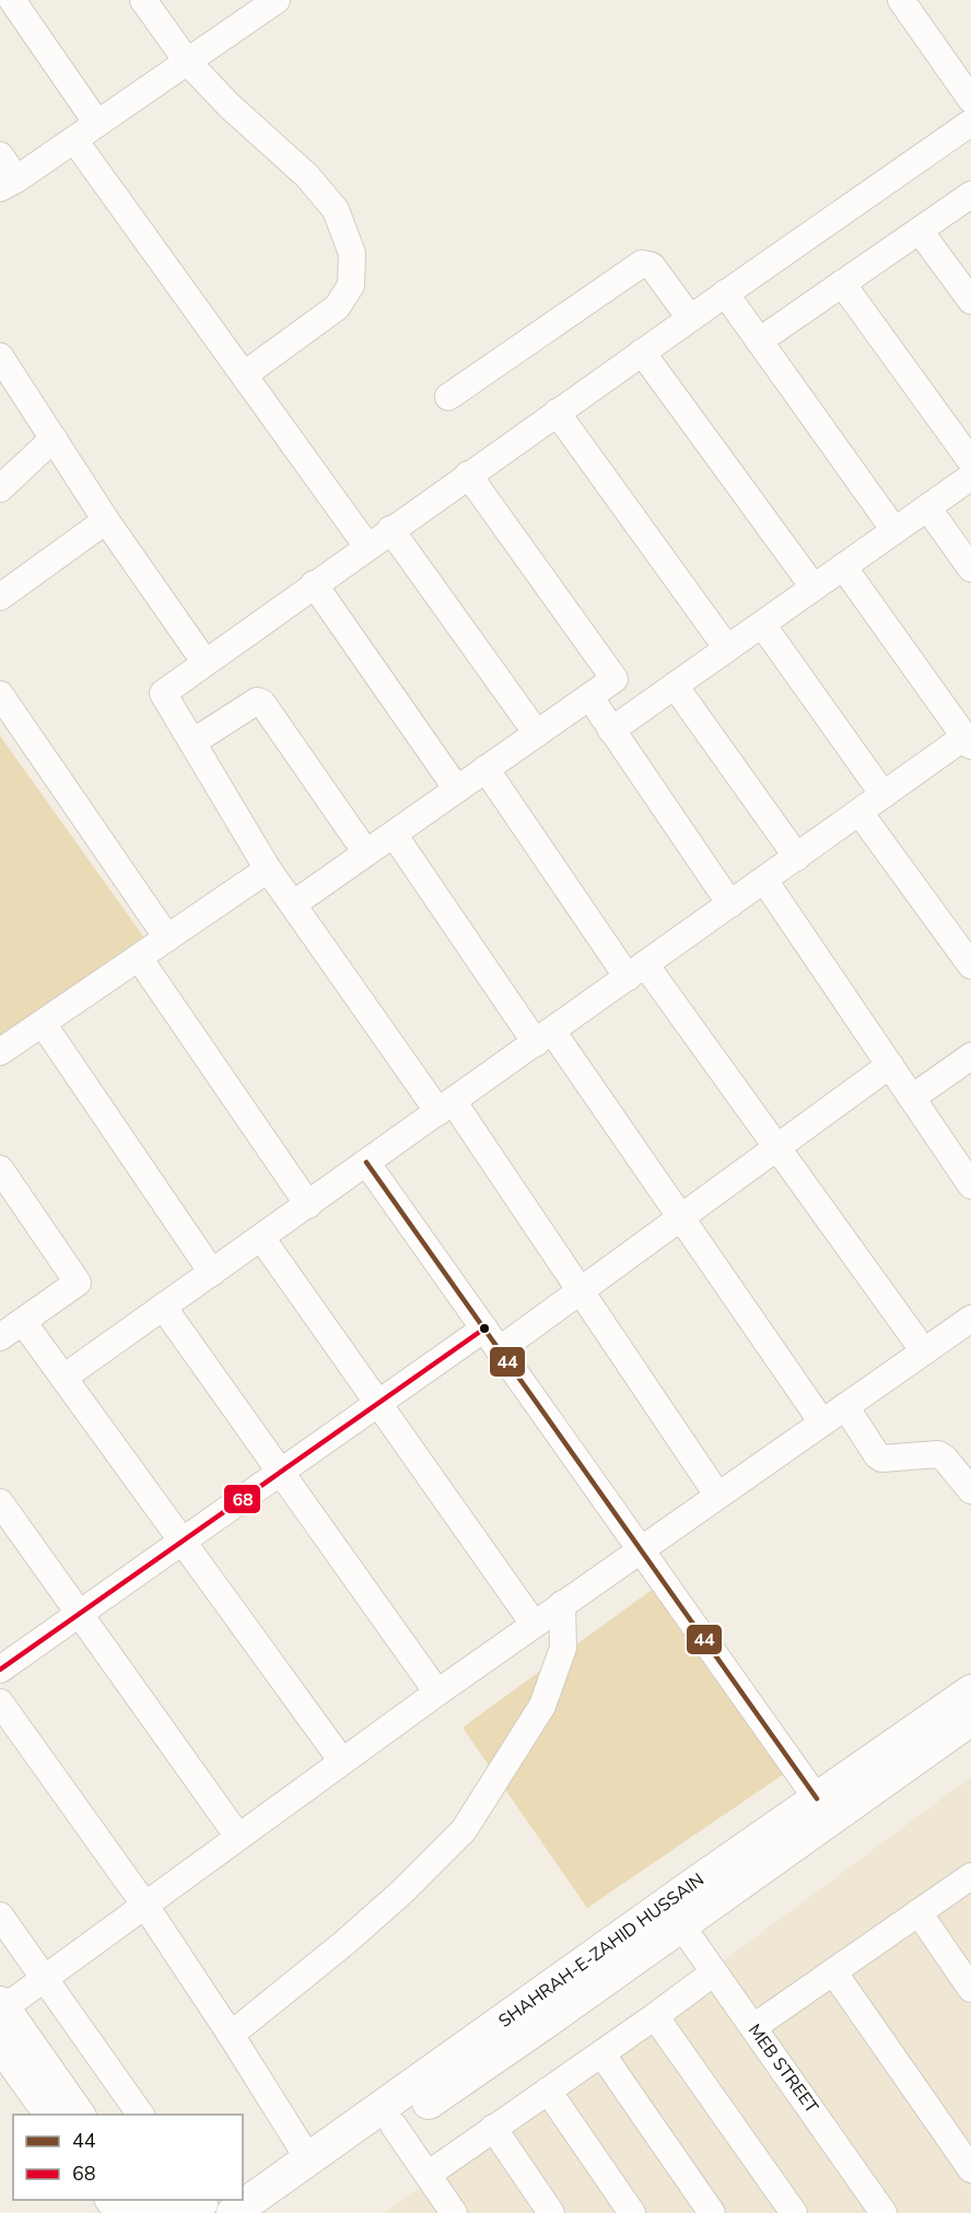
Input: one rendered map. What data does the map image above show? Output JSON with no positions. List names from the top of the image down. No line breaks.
{"streets":{"main road":["SHAHRAH-E-ZAHID HUSSAIN"],"street":["MEB STREET"]},"crossings":[["SHAHRAH-E-ZAHID HUSSAIN","MEB STREET"]],"lines":["transit line 44","transit line 68"],"legend":["44","68"]}
